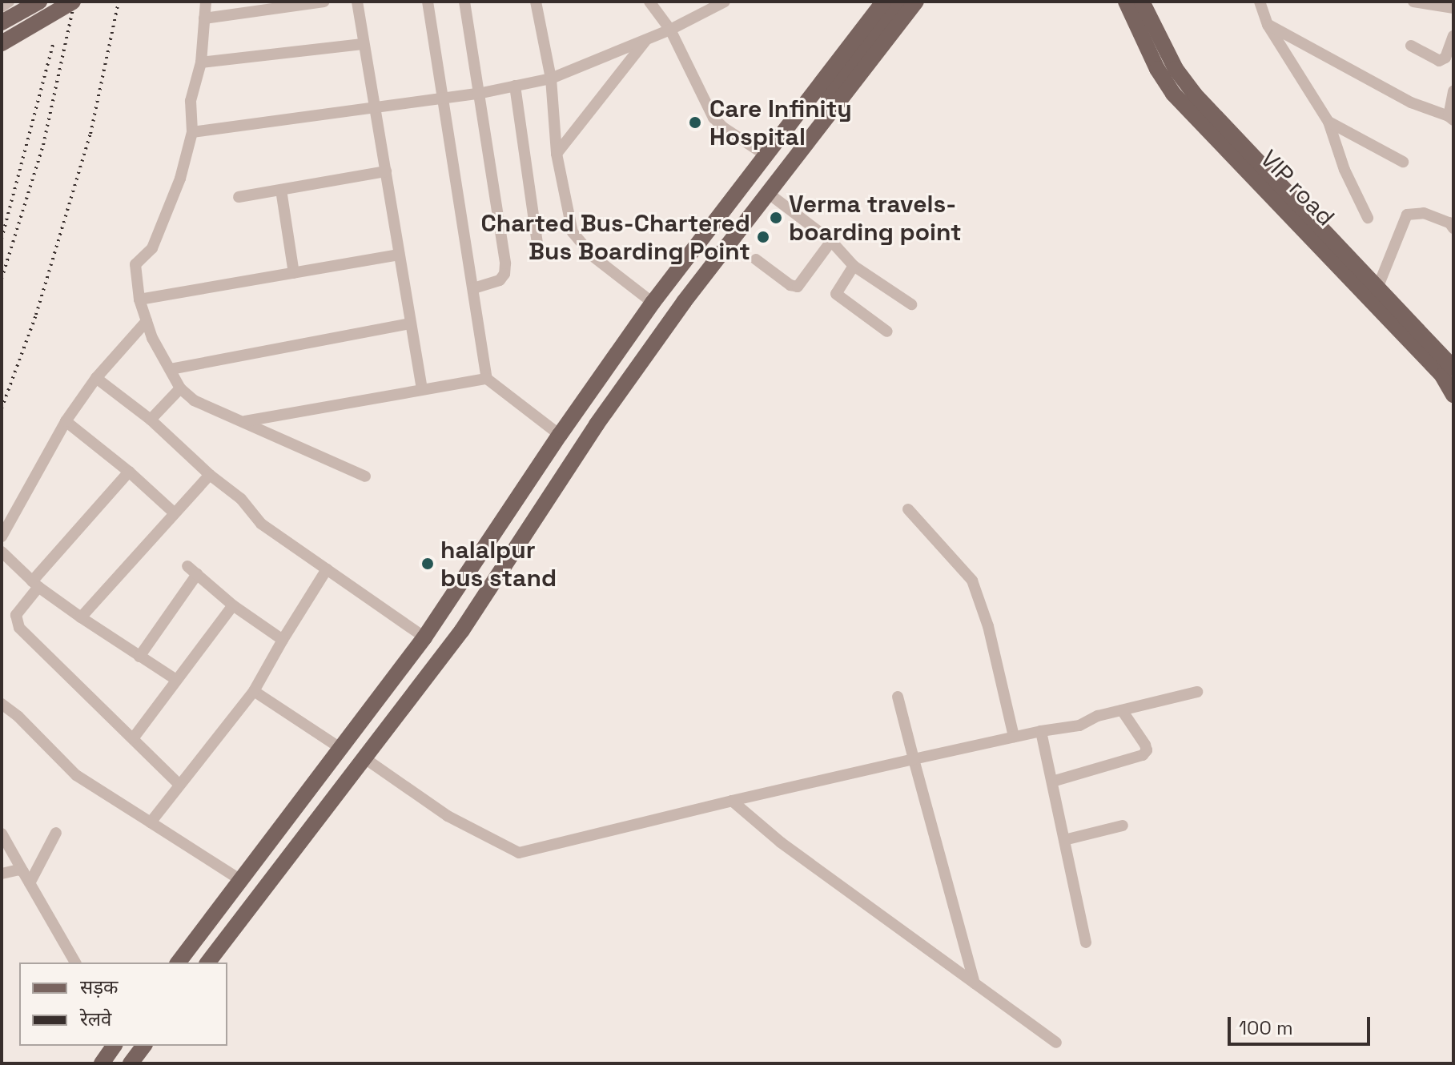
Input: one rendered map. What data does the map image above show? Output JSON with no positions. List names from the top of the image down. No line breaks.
{"streets":{"main road":["VIP road"]},"places":["Care Infinity Hospital","Verma travels- boarding point","Charted Bus-Chartered Bus Boarding Point","halalpur bus stand"],"legend":["सड़क","रेलवे"],"scale_bar":"100 m"}
